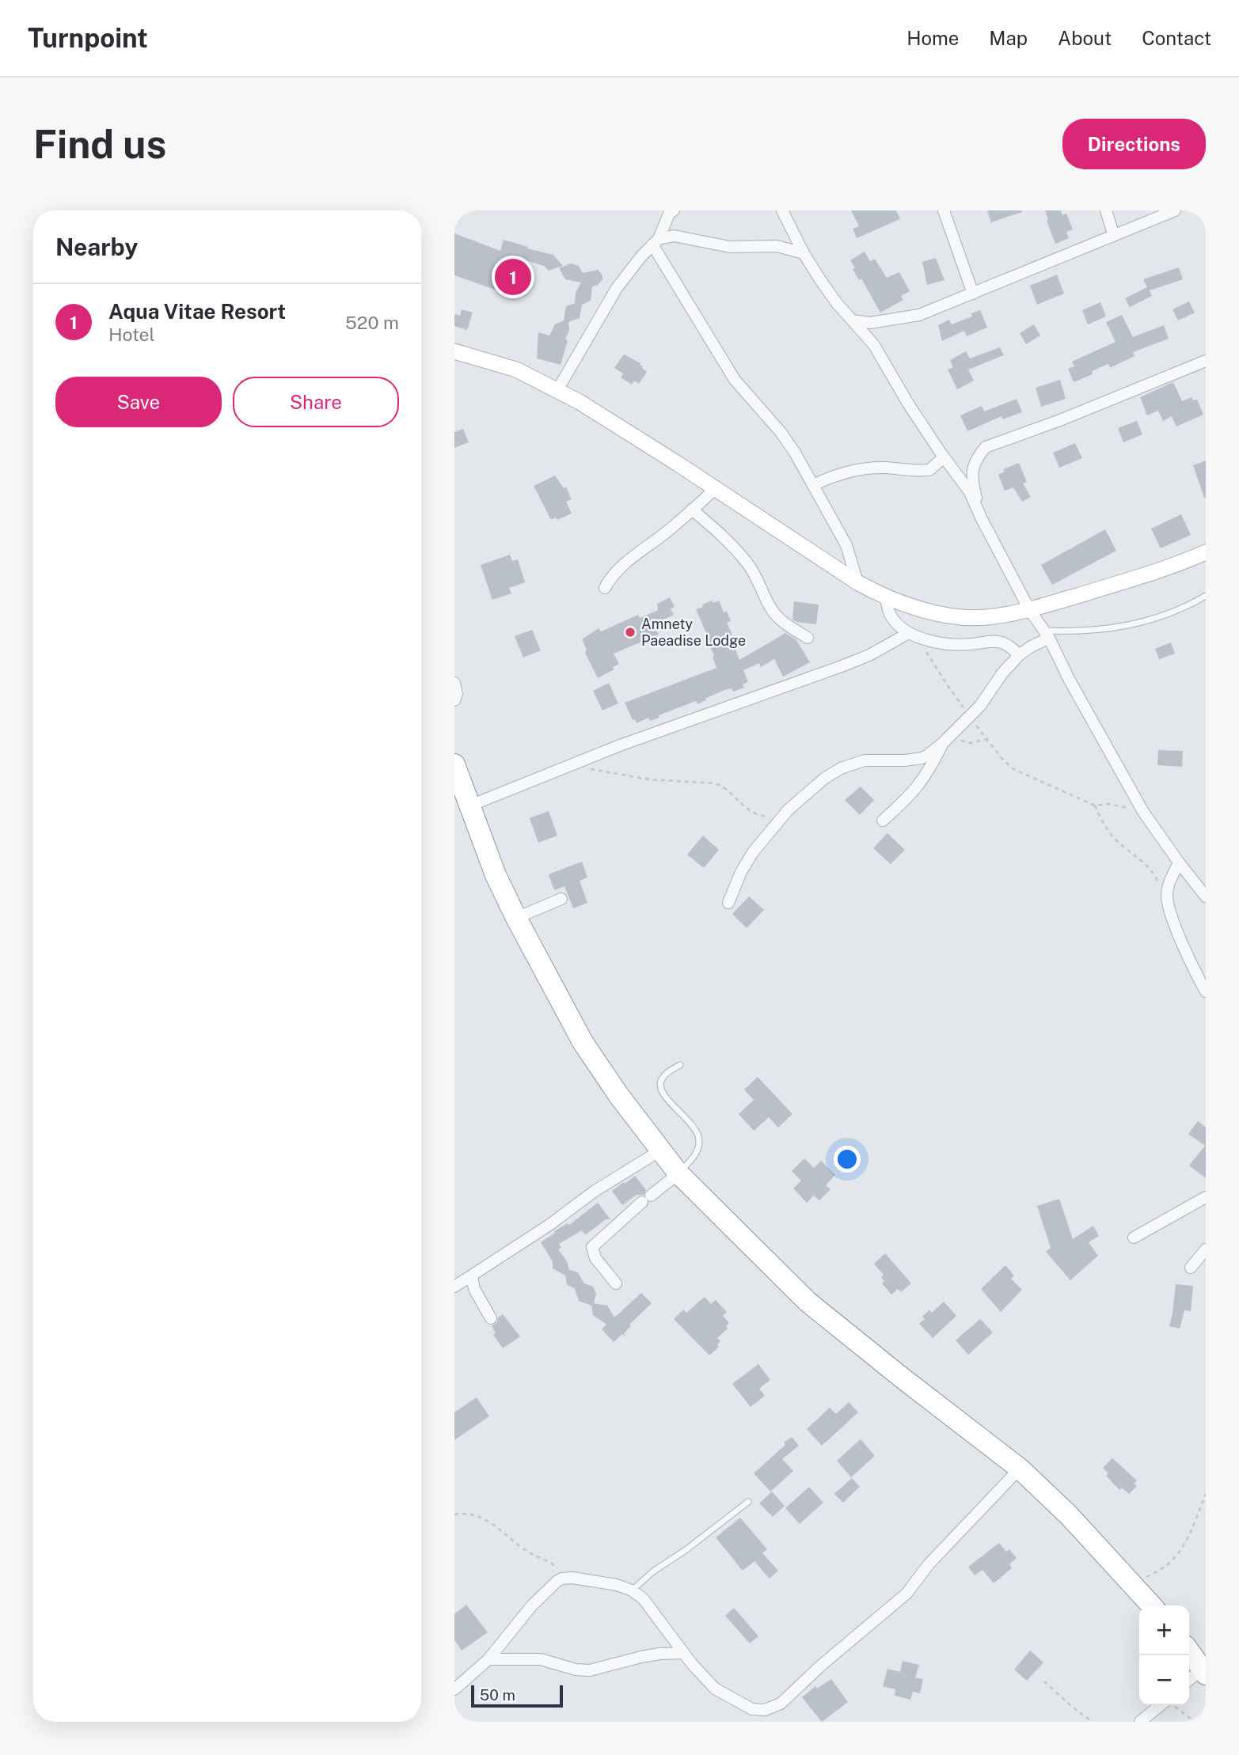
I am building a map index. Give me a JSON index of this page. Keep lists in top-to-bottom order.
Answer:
{
  "places": ["Amnety Paeadise Lodge"],
  "scale_bar": "50 m",
  "page": {
    "header": "Turnpoint",
    "nav": [
      "Home",
      "Map",
      "About",
      "Contact"
    ],
    "buttons": [
      "Directions",
      ["Save", "Share"]
    ],
    "title": "Find us",
    "heading": "Nearby",
    "pins": "1",
    "list": [
      {
        "mark": "1",
        "name": "Aqua Vitae Resort",
        "note": "Hotel",
        "value": "520 m"
      }
    ],
    "map_buttons": ["+", "−"],
    "scale": "50 m"
  }
}
